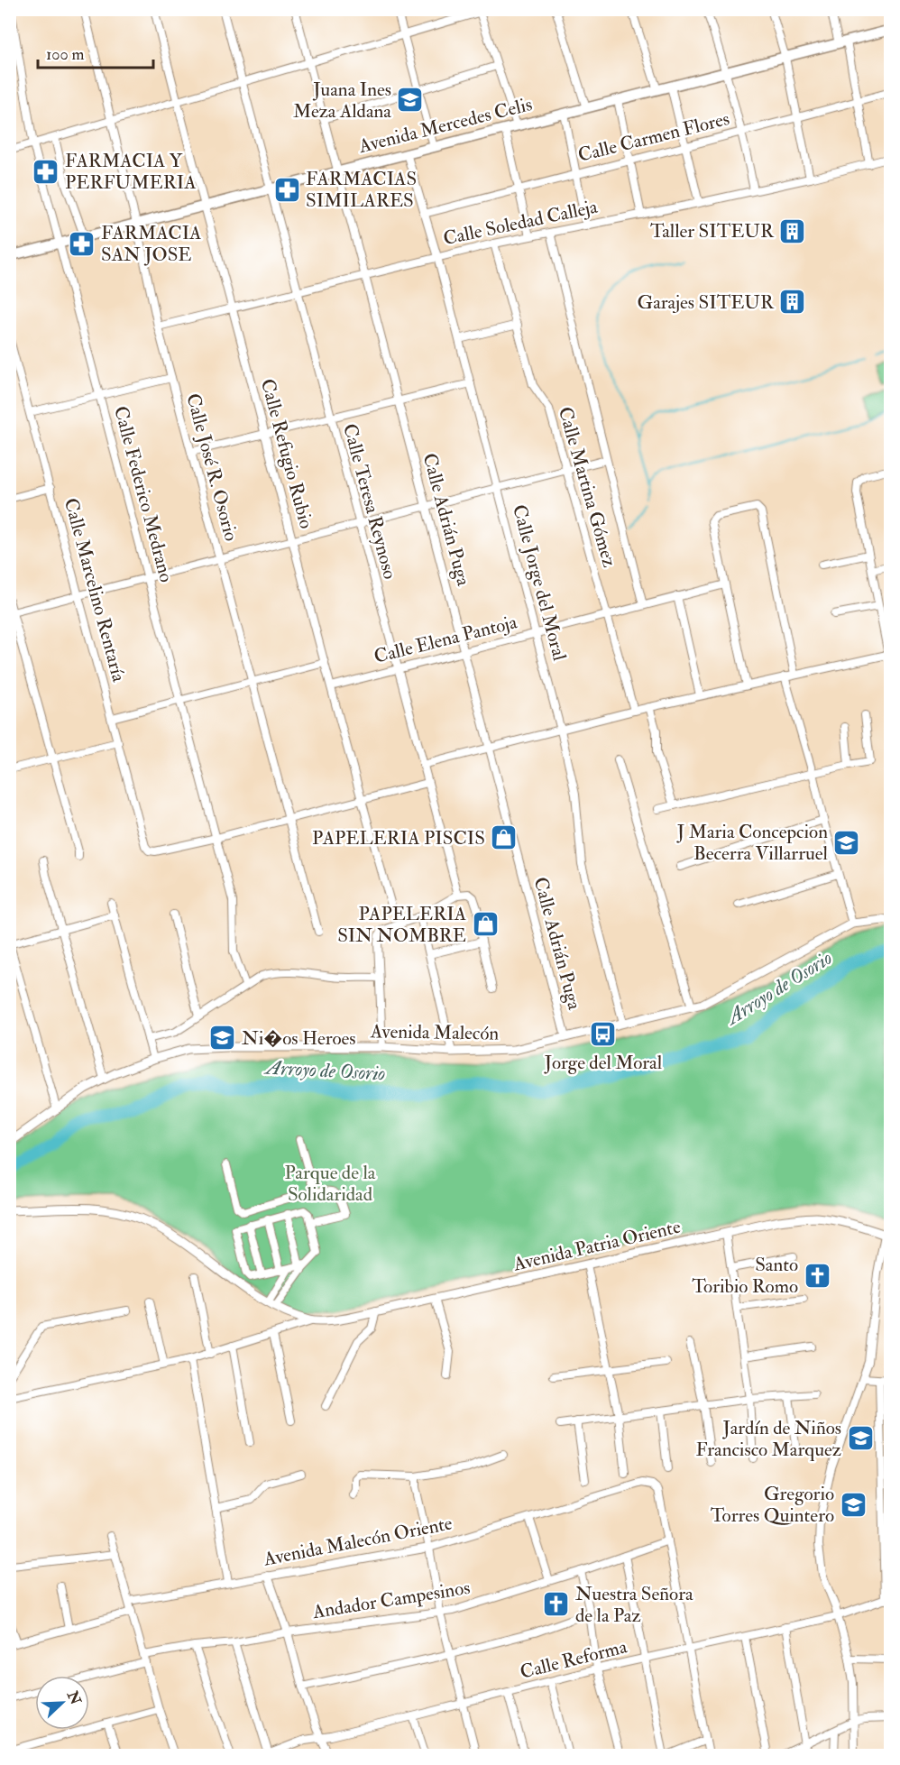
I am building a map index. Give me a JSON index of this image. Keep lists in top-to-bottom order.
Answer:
{
  "streets": {
    "main road": ["Avenida Mercedes Celis"],
    "street": [
      "Calle Carmen Flores",
      "Calle Soledad Calleja",
      "Calle Refugio Rubio",
      "Calle José R. Osorio",
      "Calle Martina Gómez",
      "Calle Federico Medrano",
      "Calle Teresa Reynoso",
      "Calle Adrián Puga",
      "Calle Jorge del Moral",
      "Calle Marcelino Rentaría",
      "Calle Elena Pantoja",
      "Avenida Malecón",
      "Avenida Patria Oriente",
      "Avenida Malecón Oriente",
      "Andador Campesinos",
      "Calle Reforma"
    ]
  },
  "crossings": [
    ["Avenida Mercedes Celis", "Calle Refugio Rubio"],
    ["Avenida Mercedes Celis", "Calle José R. Osorio"],
    ["Avenida Mercedes Celis", "Calle Federico Medrano"],
    ["Avenida Mercedes Celis", "Calle Teresa Reynoso"],
    ["Avenida Mercedes Celis", "Calle Adrián Puga"],
    ["Avenida Mercedes Celis", "Calle Jorge del Moral"],
    ["Calle Carmen Flores", "Calle Jorge del Moral"],
    ["Calle Soledad Calleja", "Calle Refugio Rubio"],
    ["Calle Soledad Calleja", "Calle José R. Osorio"],
    ["Calle Soledad Calleja", "Calle Martina Gómez"],
    ["Calle Soledad Calleja", "Calle Teresa Reynoso"],
    ["Calle Soledad Calleja", "Calle Adrián Puga"],
    ["Calle Soledad Calleja", "Calle Jorge del Moral"],
    ["Calle Refugio Rubio", "Calle Elena Pantoja"],
    ["Calle Martina Gómez", "Calle Elena Pantoja"],
    ["Calle Federico Medrano", "Calle Marcelino Rentaría"],
    ["Calle Teresa Reynoso", "Calle Elena Pantoja"],
    ["Calle Adrián Puga", "Calle Elena Pantoja"],
    ["Calle Adrián Puga", "Avenida Malecón"],
    ["Calle Jorge del Moral", "Calle Elena Pantoja"],
    ["Calle Jorge del Moral", "Avenida Malecón"],
    ["Avenida Malecón Oriente", "Andador Campesinos"]
  ],
  "water": ["Arroyo de Osorio"],
  "parks": ["Parque de la Solidaridad"],
  "places": {
    "school or university": [
      "Juana Ines Meza Aldana",
      "J Maria Concepcion Becerra Villarruel",
      "Ni�os Heroes",
      "Jardín de Niños Francisco Marquez",
      "Gregorio Torres Quintero"
    ],
    "pharmacy": ["FARMACIA Y PERFUMERIA", "FARMACIAS SIMILARES", "FARMACIA SAN JOSE"],
    "building": ["Taller SITEUR", "Garajes SITEUR"],
    "shop": ["PAPELERIA PISCIS", "PAPELERIA SIN NOMBRE"],
    "bus stop": ["Jorge del Moral"],
    "church": ["Santo Toribio Romo", "Nuestra Señora de la Paz"]
  },
  "scale_bar": "100 m",
  "north": "top right"
}
